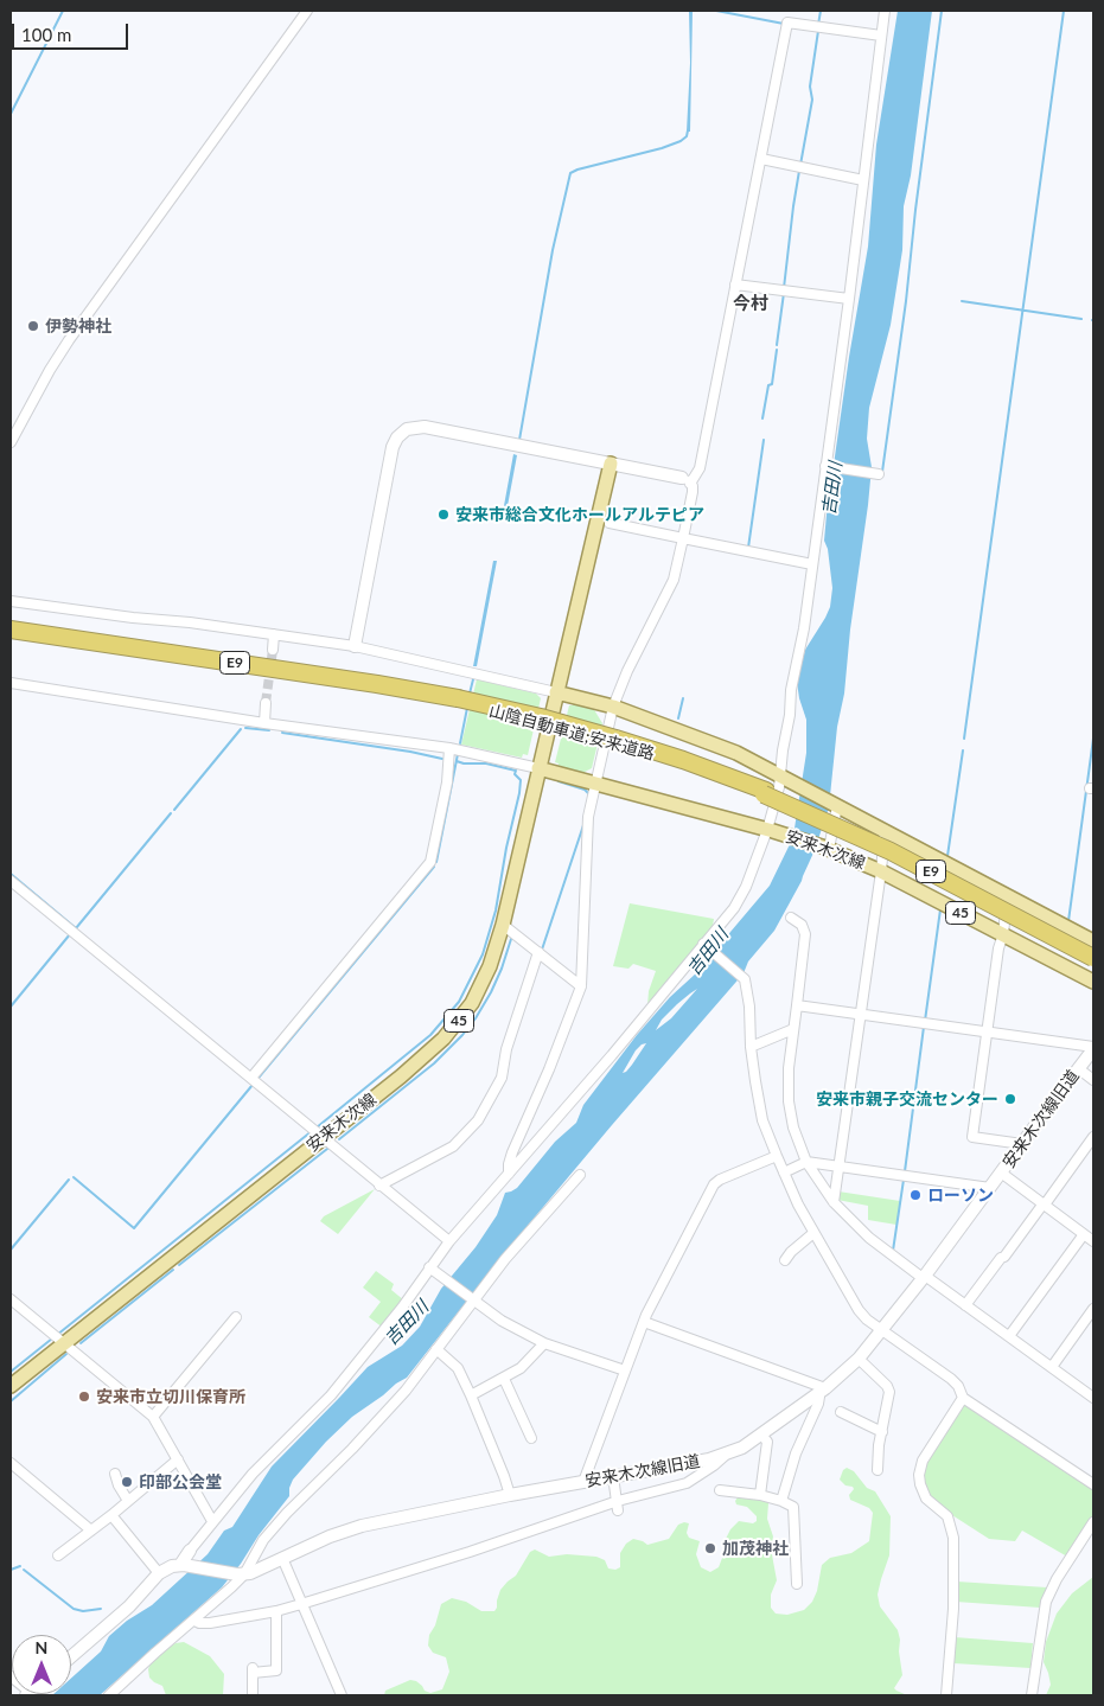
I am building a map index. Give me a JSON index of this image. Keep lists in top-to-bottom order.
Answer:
{
  "streets": {
    "highway": ["E9", "山陰自動車道;安来道路"],
    "main road": ["安来木次線", "45"],
    "street": ["安来木次線旧道"]
  },
  "crossings": [
    ["安来木次線", "45"]
  ],
  "districts": ["今村"],
  "water": ["吉田川"],
  "places": [
    "伊勢神社",
    "安来市総合文化ホールアルテピア",
    "安来市親子交流センター",
    "ローソン",
    "安来市立切川保育所",
    "印部公会堂",
    "加茂神社"
  ],
  "scale_bar": "100 m",
  "north": "top"
}
